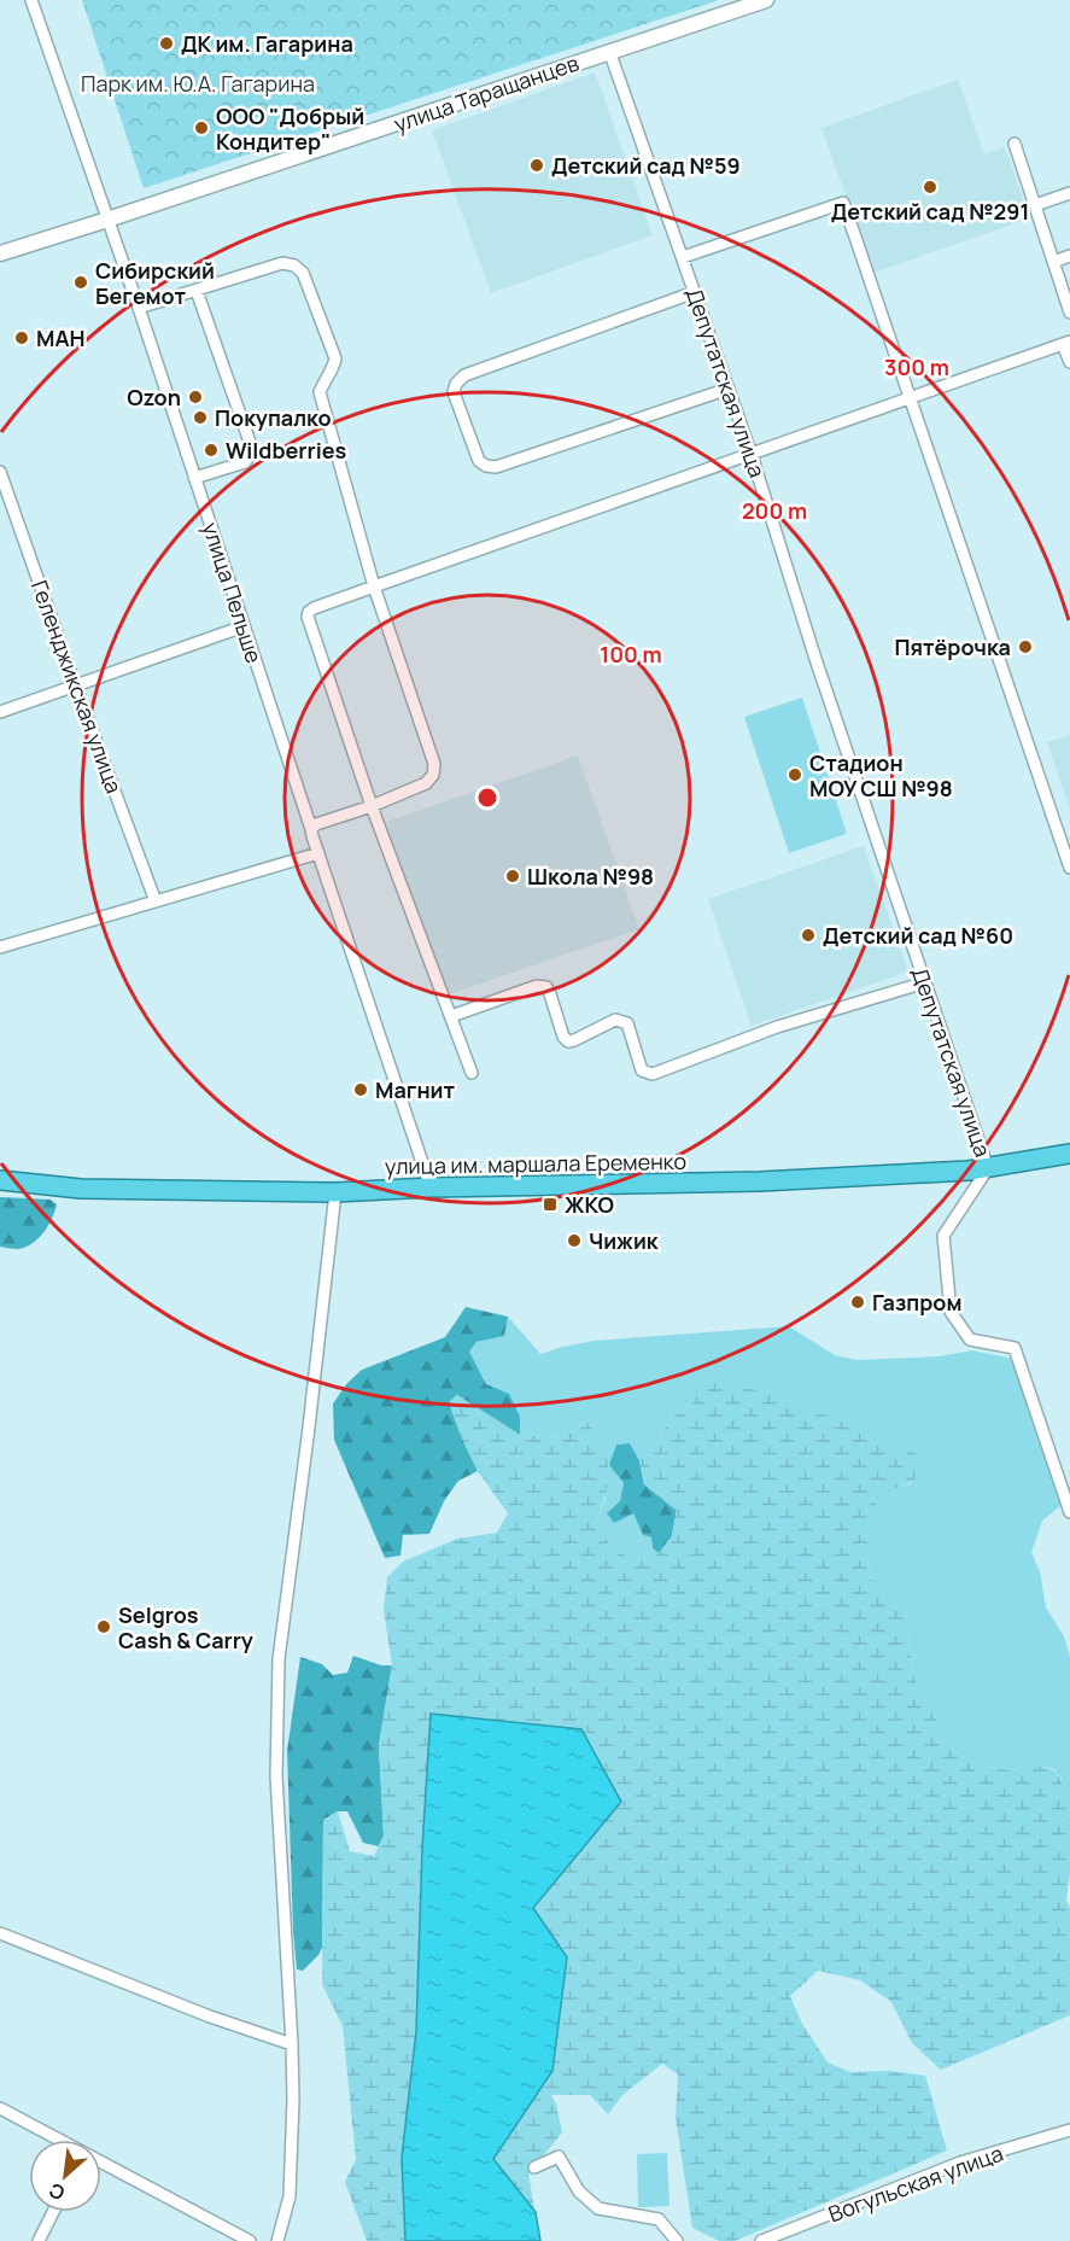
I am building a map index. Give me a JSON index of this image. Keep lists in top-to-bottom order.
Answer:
{
  "streets": {
    "highway": ["улица им. маршала Еременко"],
    "street": [
      "улица Таращанцев",
      "Депутатская улица",
      "улица Пельше",
      "Геленджикская улица",
      "Вогульская улица"
    ]
  },
  "crossings": [
    ["улица Таращанцев", "Депутатская улица"],
    ["улица Таращанцев", "улица Пельше"],
    ["Депутатская улица", "улица им. маршала Еременко"],
    ["улица Пельше", "улица им. маршала Еременко"]
  ],
  "parks": ["Парк им. Ю.А. Гагарина"],
  "places": {
    "other": [
      "ДК им. Гагарина",
      "ООО \"Добрый Кондитер\"",
      "Детский сад №59",
      "Детский сад №291",
      "Сибирский Бегемот",
      "МАН",
      "Ozon",
      "Покупалко",
      "Wildberries",
      "Пятёрочка",
      "Стадион МОУ СШ №98",
      "Школа №98",
      "Детский сад №60",
      "Магнит",
      "Чижик",
      "Газпром",
      "Selgros Cash & Carry"
    ],
    "transit": ["ЖКО"]
  },
  "north": "bottom left",
  "rings": ["300 m", "200 m", "100 m"]
}
